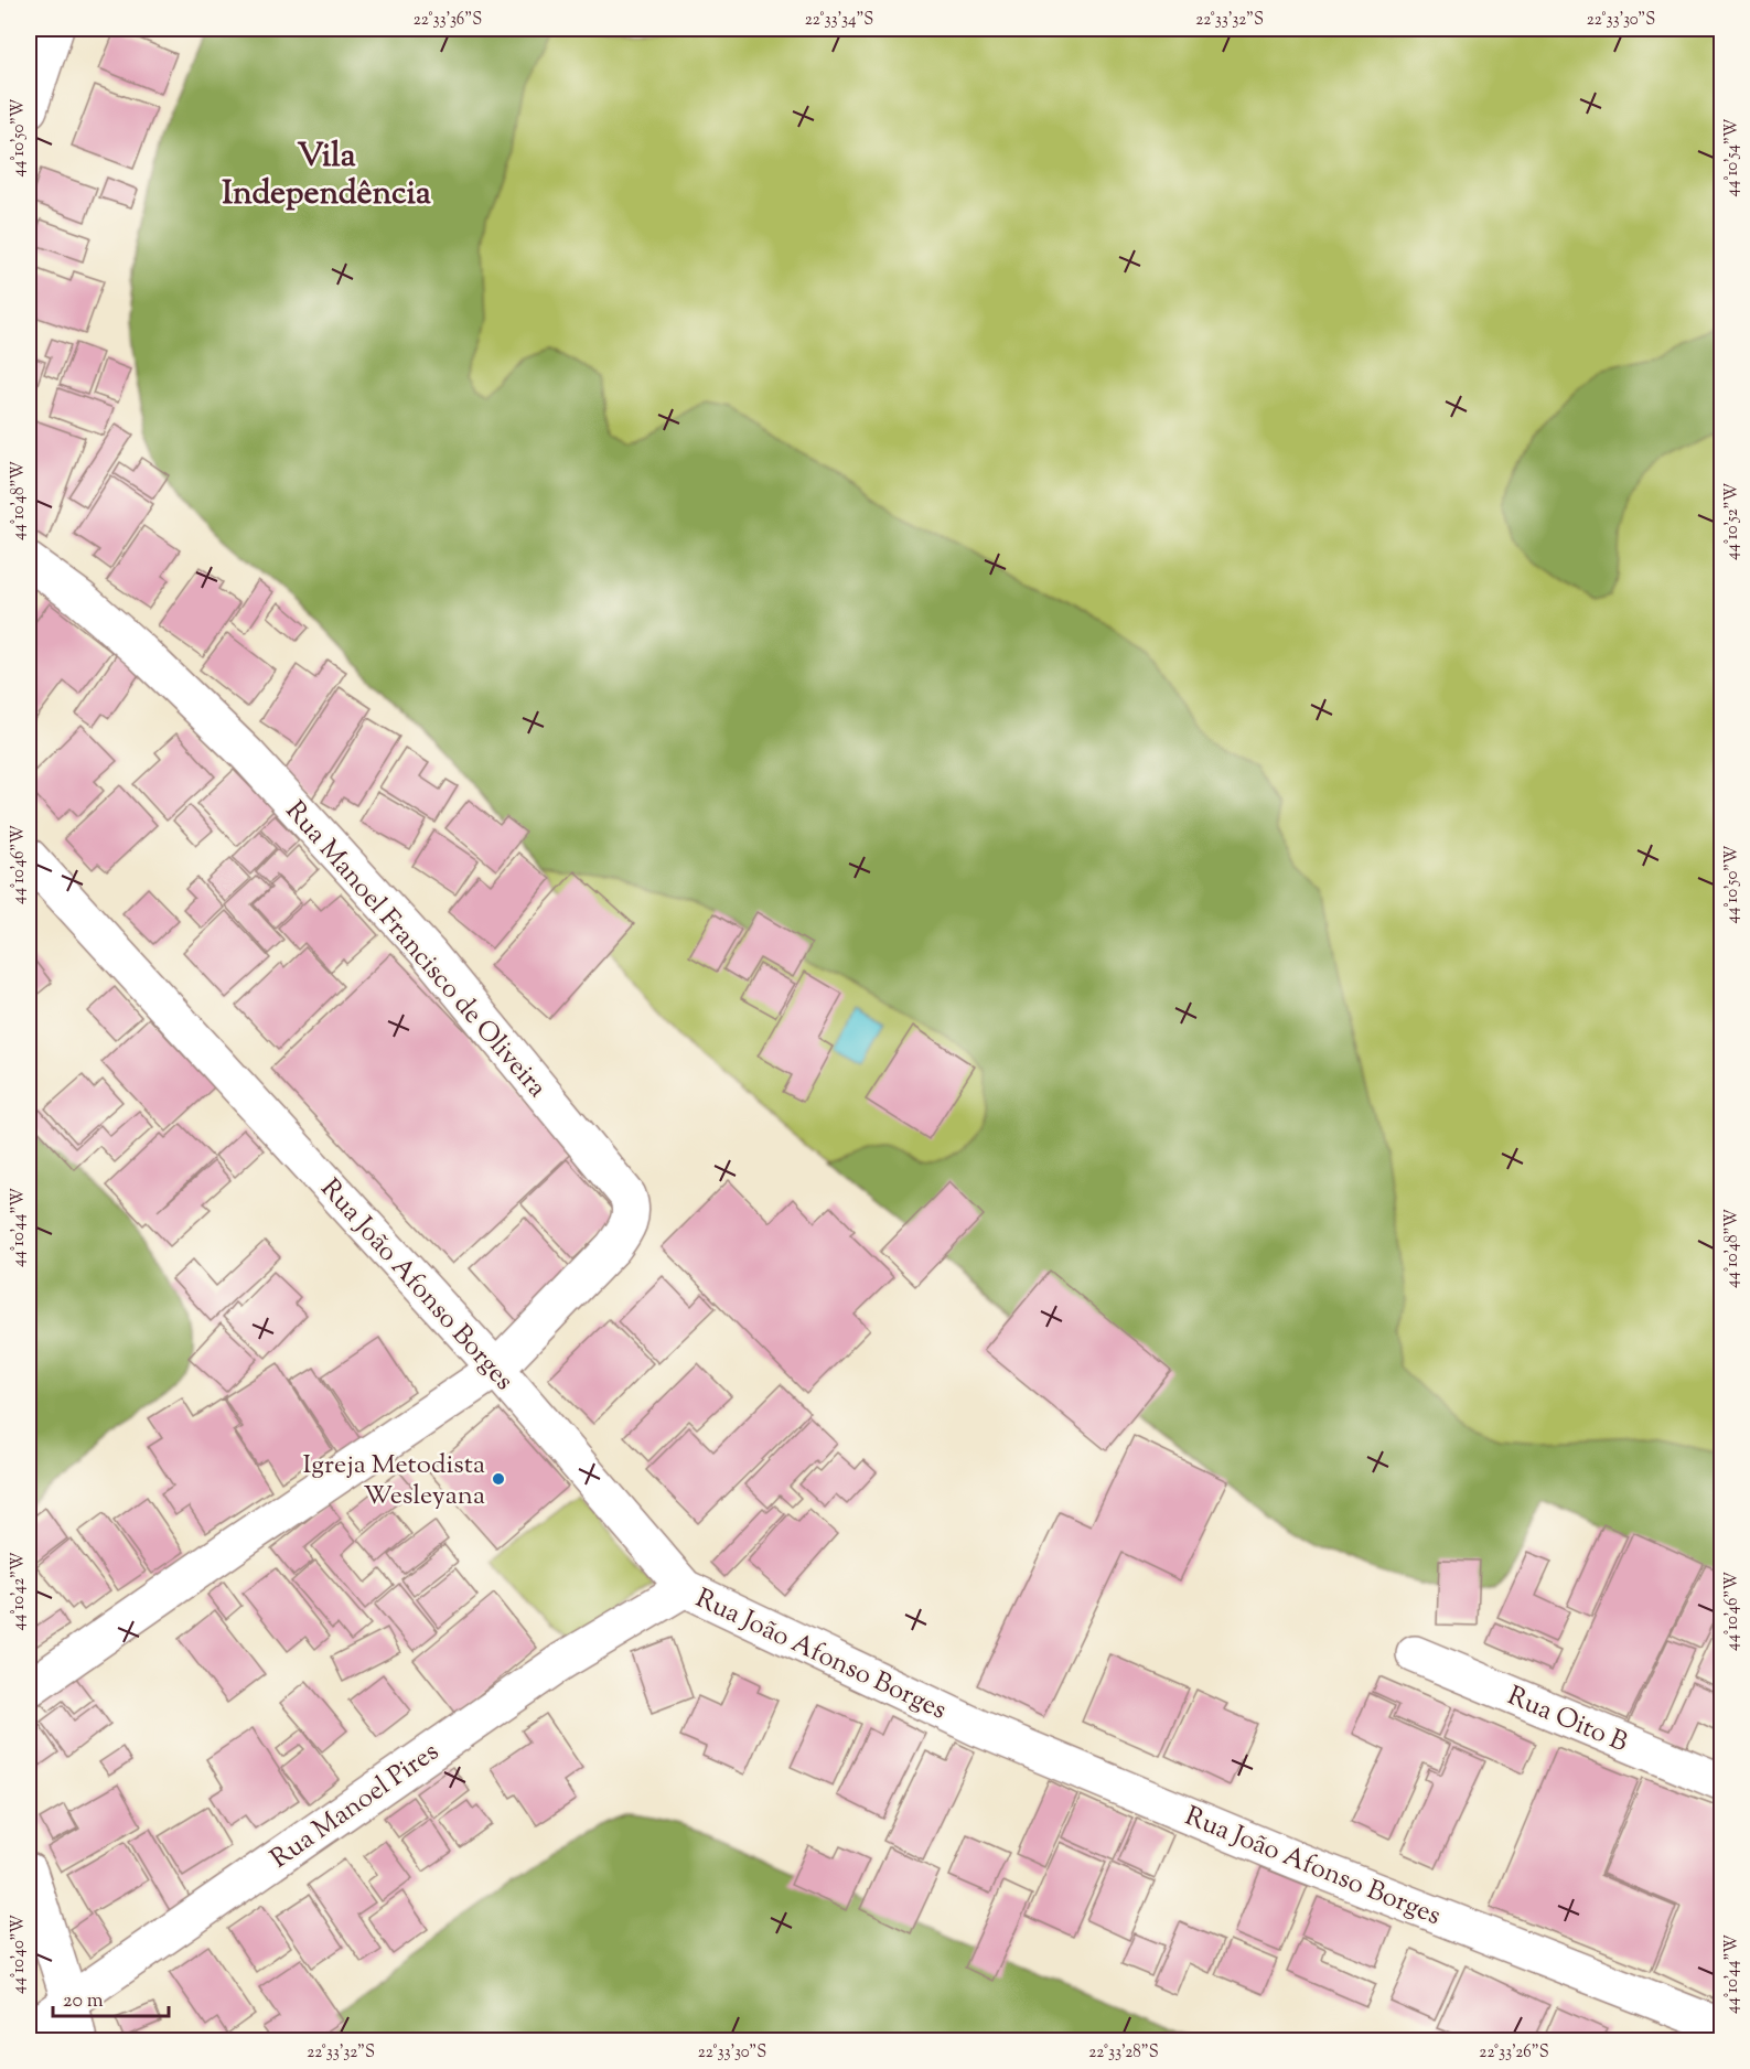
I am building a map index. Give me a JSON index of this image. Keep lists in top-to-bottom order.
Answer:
{
  "streets": {
    "street": [
      "Rua Manoel Francisco de Oliveira",
      "Rua João Afonso Borges",
      "Rua Oito B",
      "Rua Manoel Pires"
    ]
  },
  "crossings": [
    ["Rua Manoel Francisco de Oliveira", "Rua João Afonso Borges"],
    ["Rua João Afonso Borges", "Rua Manoel Pires"]
  ],
  "districts": ["Vila Independência"],
  "places": ["Igreja Metodista Wesleyana"],
  "scale_bar": "20 m",
  "coordinates": [
    "22°33'36\"S",
    "22°33'34\"S",
    "22°33'32\"S",
    "22°33'30\"S",
    "44°10'50\"W",
    "44°10'54\"W",
    "44°10'48\"W",
    "44°10'52\"W",
    "44°10'46\"W",
    "44°10'44\"W",
    "44°10'42\"W",
    "44°10'40\"W",
    "22°33'28\"S",
    "22°33'26\"S"
  ]
}
